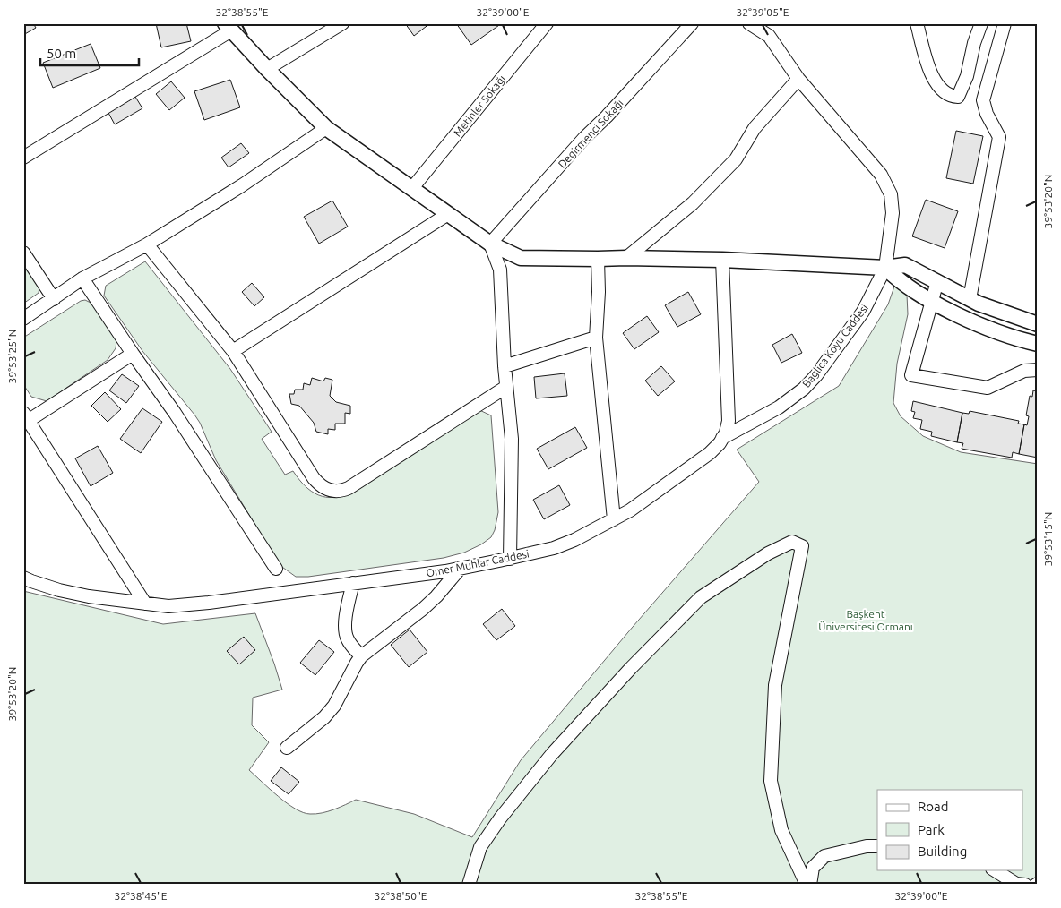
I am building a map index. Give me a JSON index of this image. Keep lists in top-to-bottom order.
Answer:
{
  "streets": {
    "street": [
      "Metinler Sokağı",
      "Degirmenci Sokağı",
      "Baglica Koyu Caddesi",
      "Omer Muhlar Caddesi"
    ]
  },
  "crossings": [
    ["Baglica Koyu Caddesi", "Omer Muhlar Caddesi"]
  ],
  "parks": ["Başkent Üniversitesi Ormanı"],
  "legend": ["Road", "Park", "Building"],
  "scale_bar": "50 m",
  "coordinates": [
    "32°38'55\"E",
    "32°39'00\"E",
    "32°39'05\"E",
    "39°53'20\"N",
    "39°53'25\"N",
    "39°53'15\"N",
    "32°38'45\"E",
    "32°38'50\"E"
  ]
}
